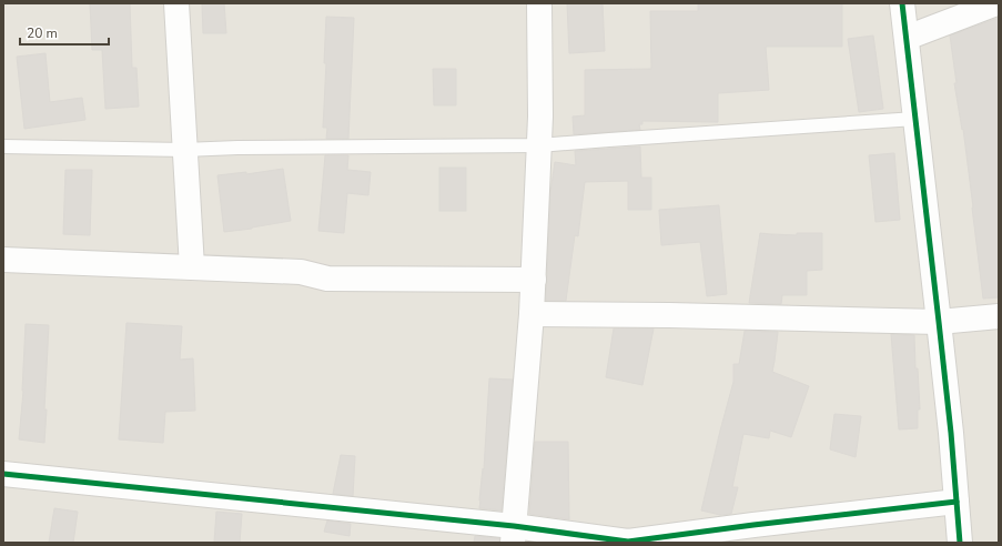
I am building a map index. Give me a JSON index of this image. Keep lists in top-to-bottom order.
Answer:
{
  "scale_bar": "20 m"
}
